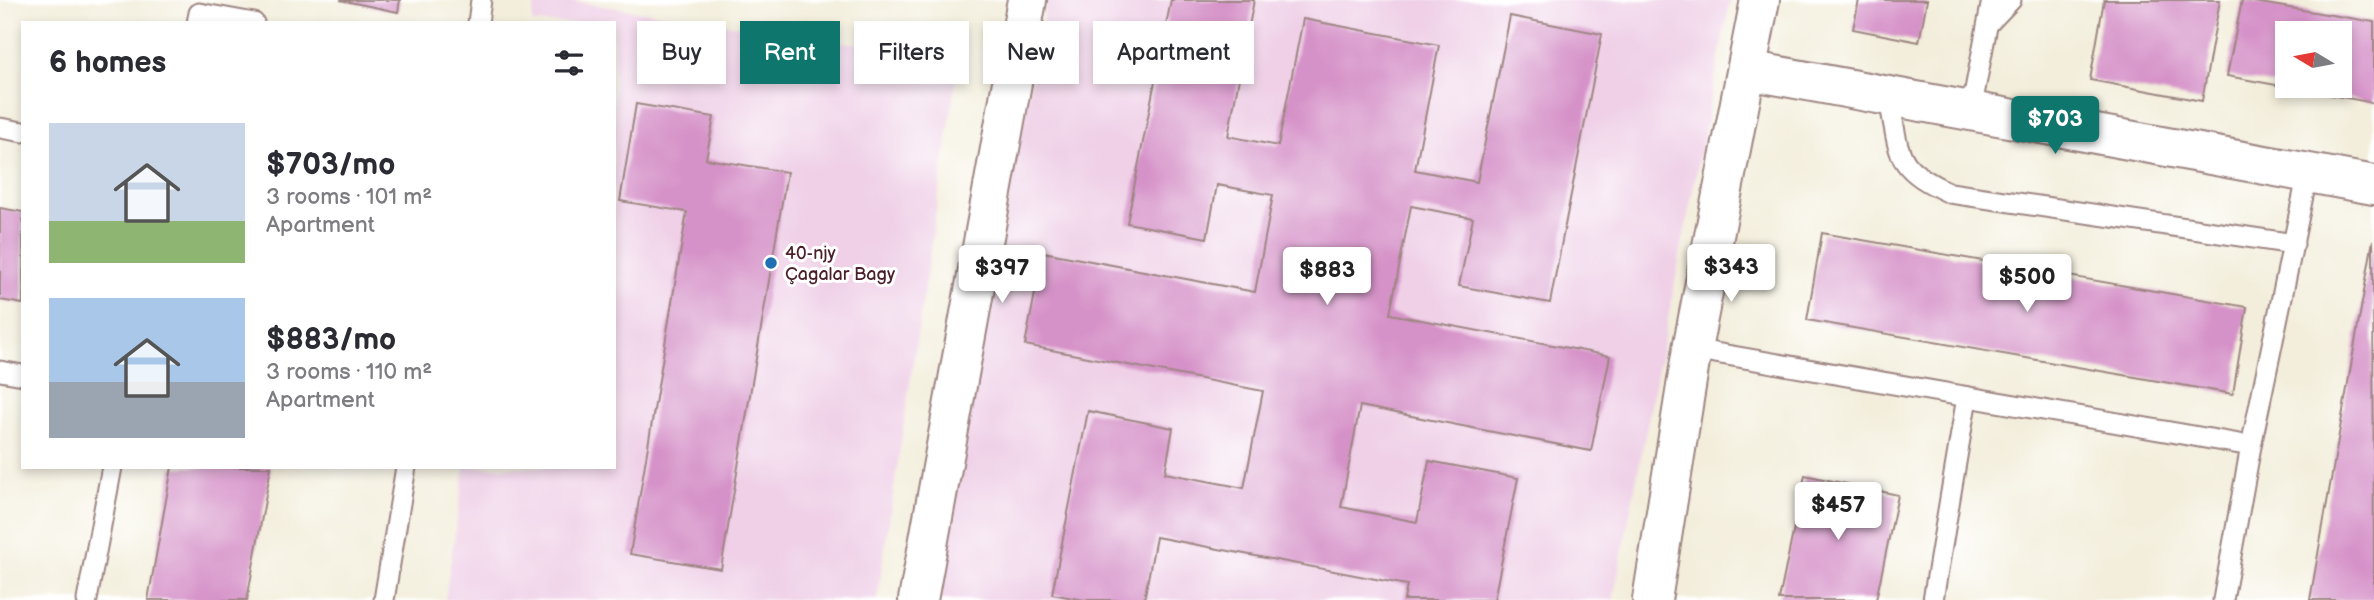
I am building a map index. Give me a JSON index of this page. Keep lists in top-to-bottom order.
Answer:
{
  "places": ["40-njy Çagalar Bagy"],
  "north": "left",
  "page": {
    "chip": [
      "Buy",
      "Rent",
      "Filters",
      "New",
      "Apartment"
    ],
    "heading": "6 homes",
    "price": [
      "$703",
      "$343",
      "$397",
      "$883",
      "$500",
      "$457"
    ],
    "list": [
      {
        "name": "$703/mo",
        "note": "3 rooms · 101 m² · Apartment"
      },
      {
        "name": "$883/mo",
        "note": "3 rooms · 110 m² · Apartment"
      }
    ]
  }
}
